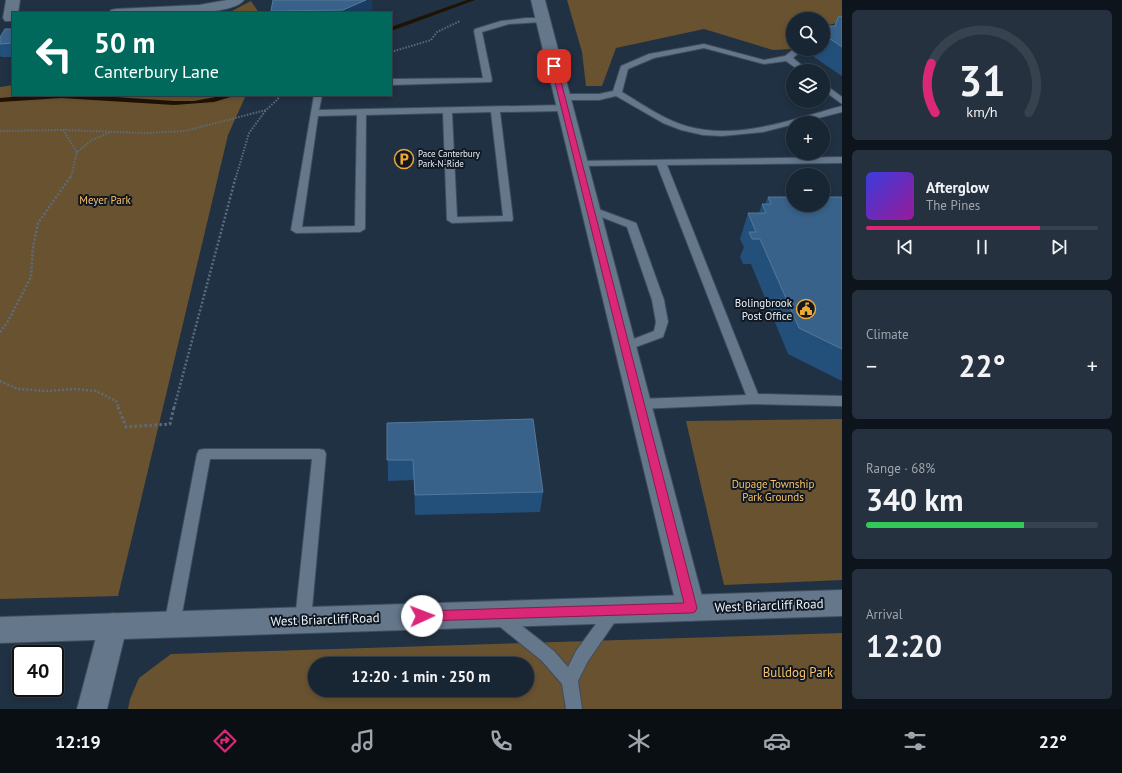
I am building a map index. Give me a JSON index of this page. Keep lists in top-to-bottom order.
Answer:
{
  "streets": {
    "street": ["West Briarcliff Road"]
  },
  "parks": ["Meyer Park", "Dupage Township Park Grounds", "Bulldog Park"],
  "places": {
    "parking": ["Pace Canterbury Park-N-Ride"],
    "public building": ["Bolingbrook Post Office"]
  },
  "page": {
    "map_buttons": ["+", "−"],
    "turn": ["50 m", "Canterbury Lane"],
    "song": ["Afterglow", "The Pines"],
    "tile": [
      "Climate",
      ["Range · 68%", "340 km"],
      ["Arrival", "12:20"]
    ],
    "heat": ["−", "22°", "+"],
    "limit": "40",
    "trip": "12:20 · 1 min · 250 m",
    "tabs": ["12:19", "22°"],
    "gauge": ["31", "km/h"]
  }
}
